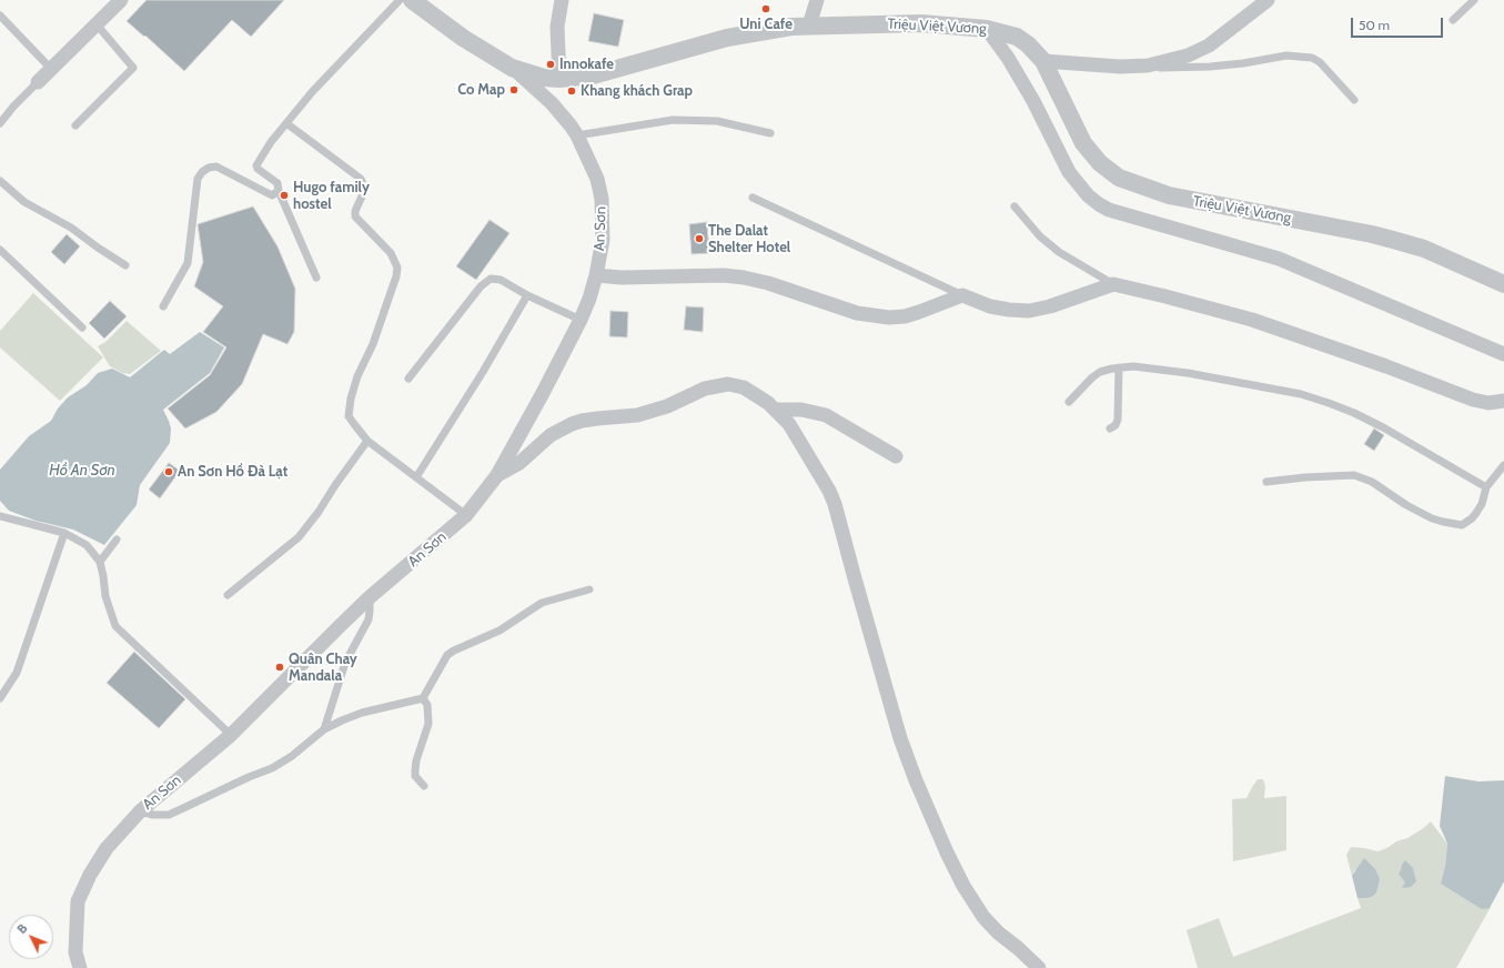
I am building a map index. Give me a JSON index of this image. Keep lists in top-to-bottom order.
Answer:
{
  "streets": {
    "street": ["Triệu Việt Vương", "An Sơn"]
  },
  "crossings": [
    ["Triệu Việt Vương", "An Sơn"]
  ],
  "water": ["Hồ An Sơn"],
  "places": [
    "Uni Cafe",
    "Innokafe",
    "Co Map",
    "Khang khách Grap",
    "Hugo family hostel",
    "The Dalat Shelter Hotel",
    "An Sơn Hồ Đà Lạt",
    "Quân Chay Mandala"
  ],
  "scale_bar": "50 m",
  "north": "top left"
}
